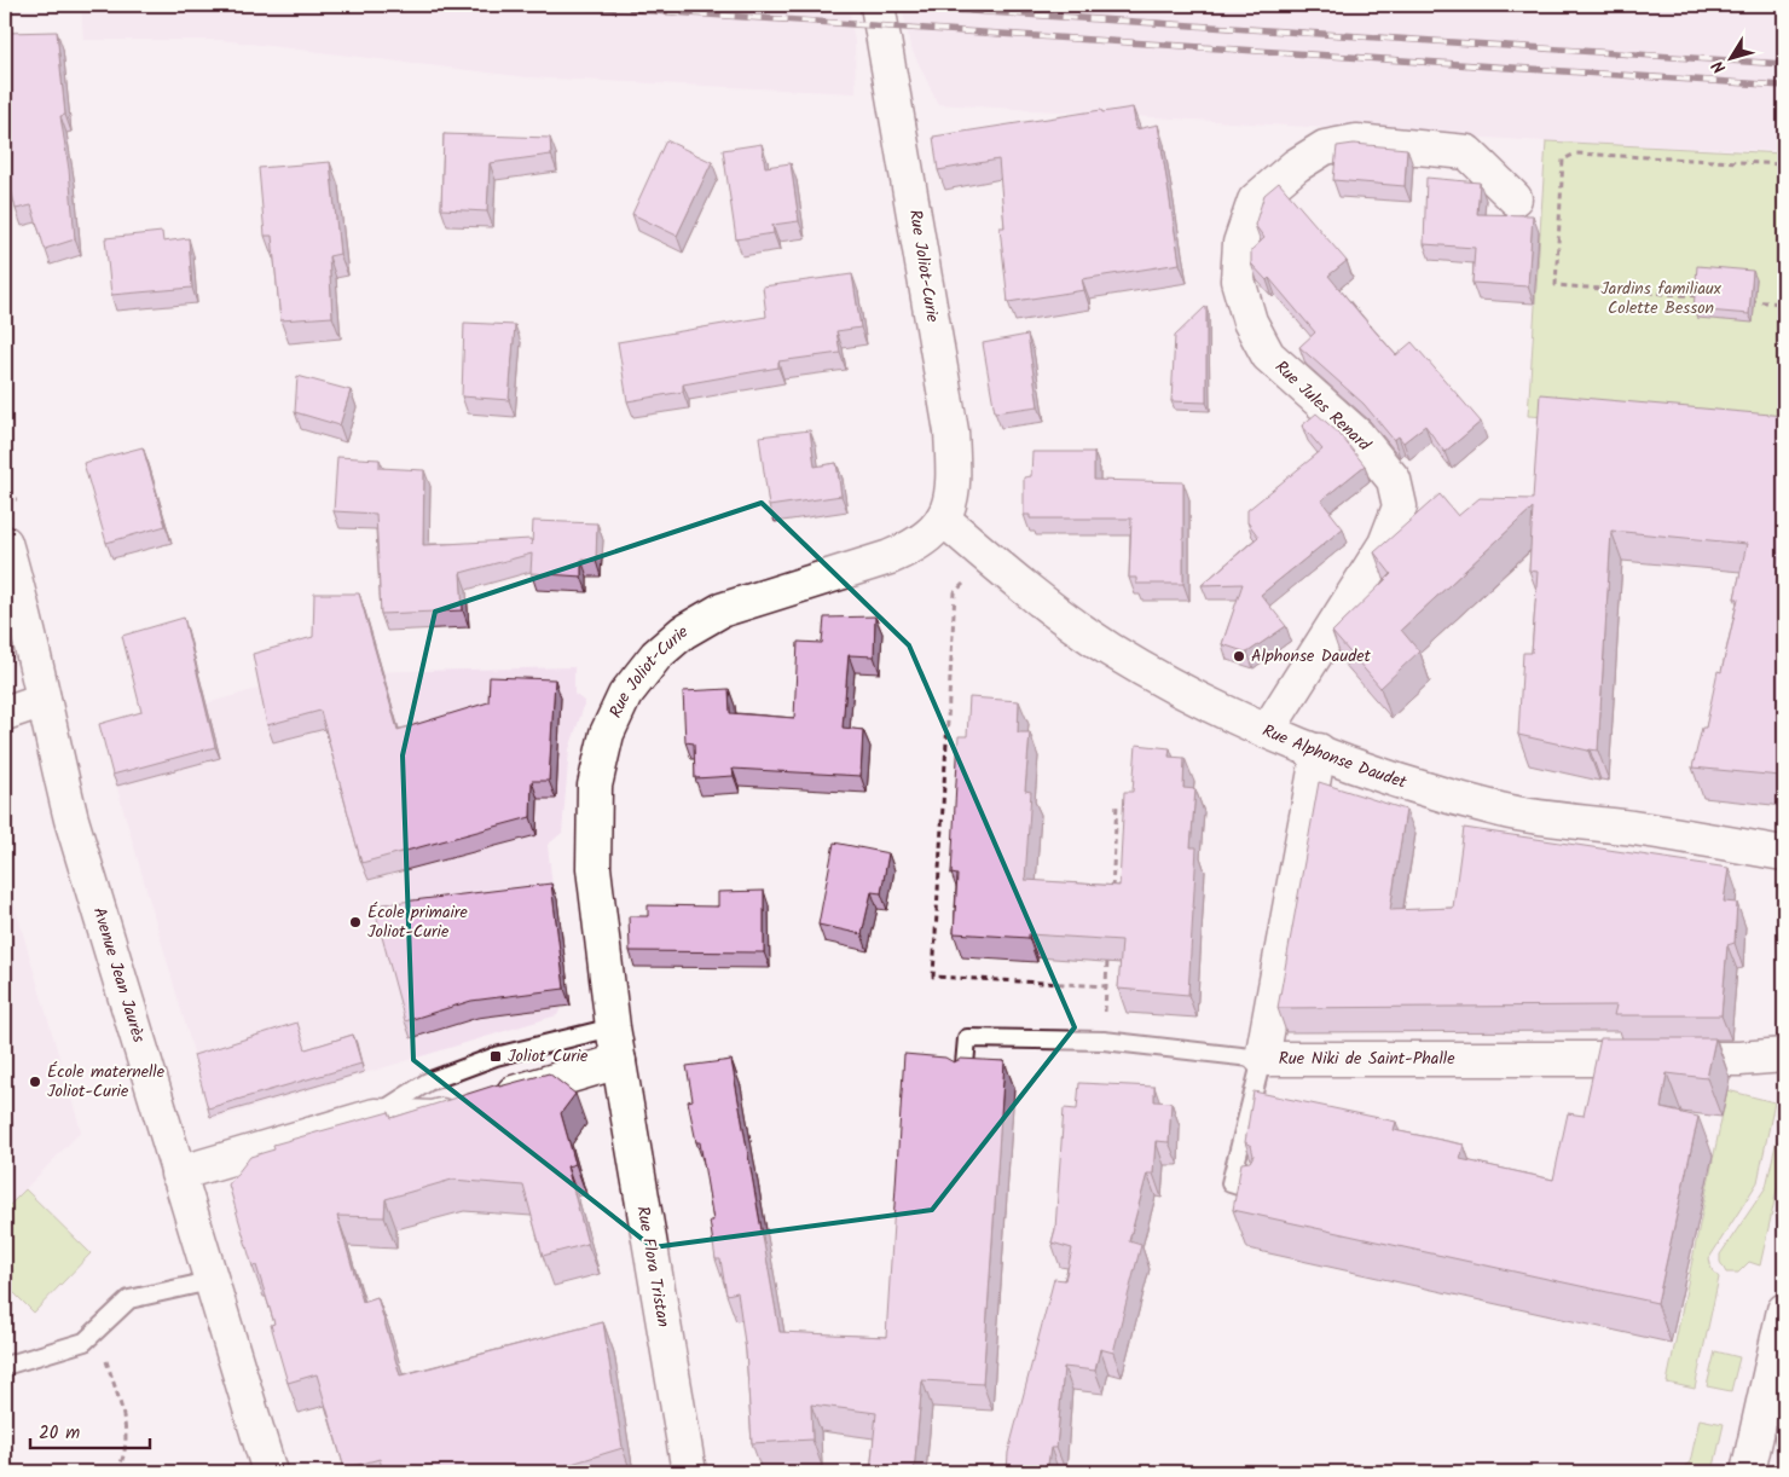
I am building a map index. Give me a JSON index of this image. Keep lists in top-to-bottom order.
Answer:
{
  "streets": {
    "street": [
      "Rue Joliot-Curie",
      "Rue Jules Renard",
      "Rue Alphonse Daudet",
      "Avenue Jean Jaurès",
      "Rue Niki de Saint-Phalle",
      "Rue Flora Tristan"
    ]
  },
  "crossings": [
    ["Rue Joliot-Curie", "Rue Alphonse Daudet"],
    ["Rue Joliot-Curie", "Rue Flora Tristan"],
    ["Rue Jules Renard", "Rue Alphonse Daudet"],
    ["Rue Alphonse Daudet", "Rue Niki de Saint-Phalle"]
  ],
  "parks": ["Jardins familiaux Colette Besson"],
  "places": {
    "other": ["Alphonse Daudet", "École primaire Joliot-Curie", "École maternelle Joliot-Curie"],
    "transit": ["Joliot Curie"]
  },
  "scale_bar": "20 m",
  "north": "bottom left"
}
